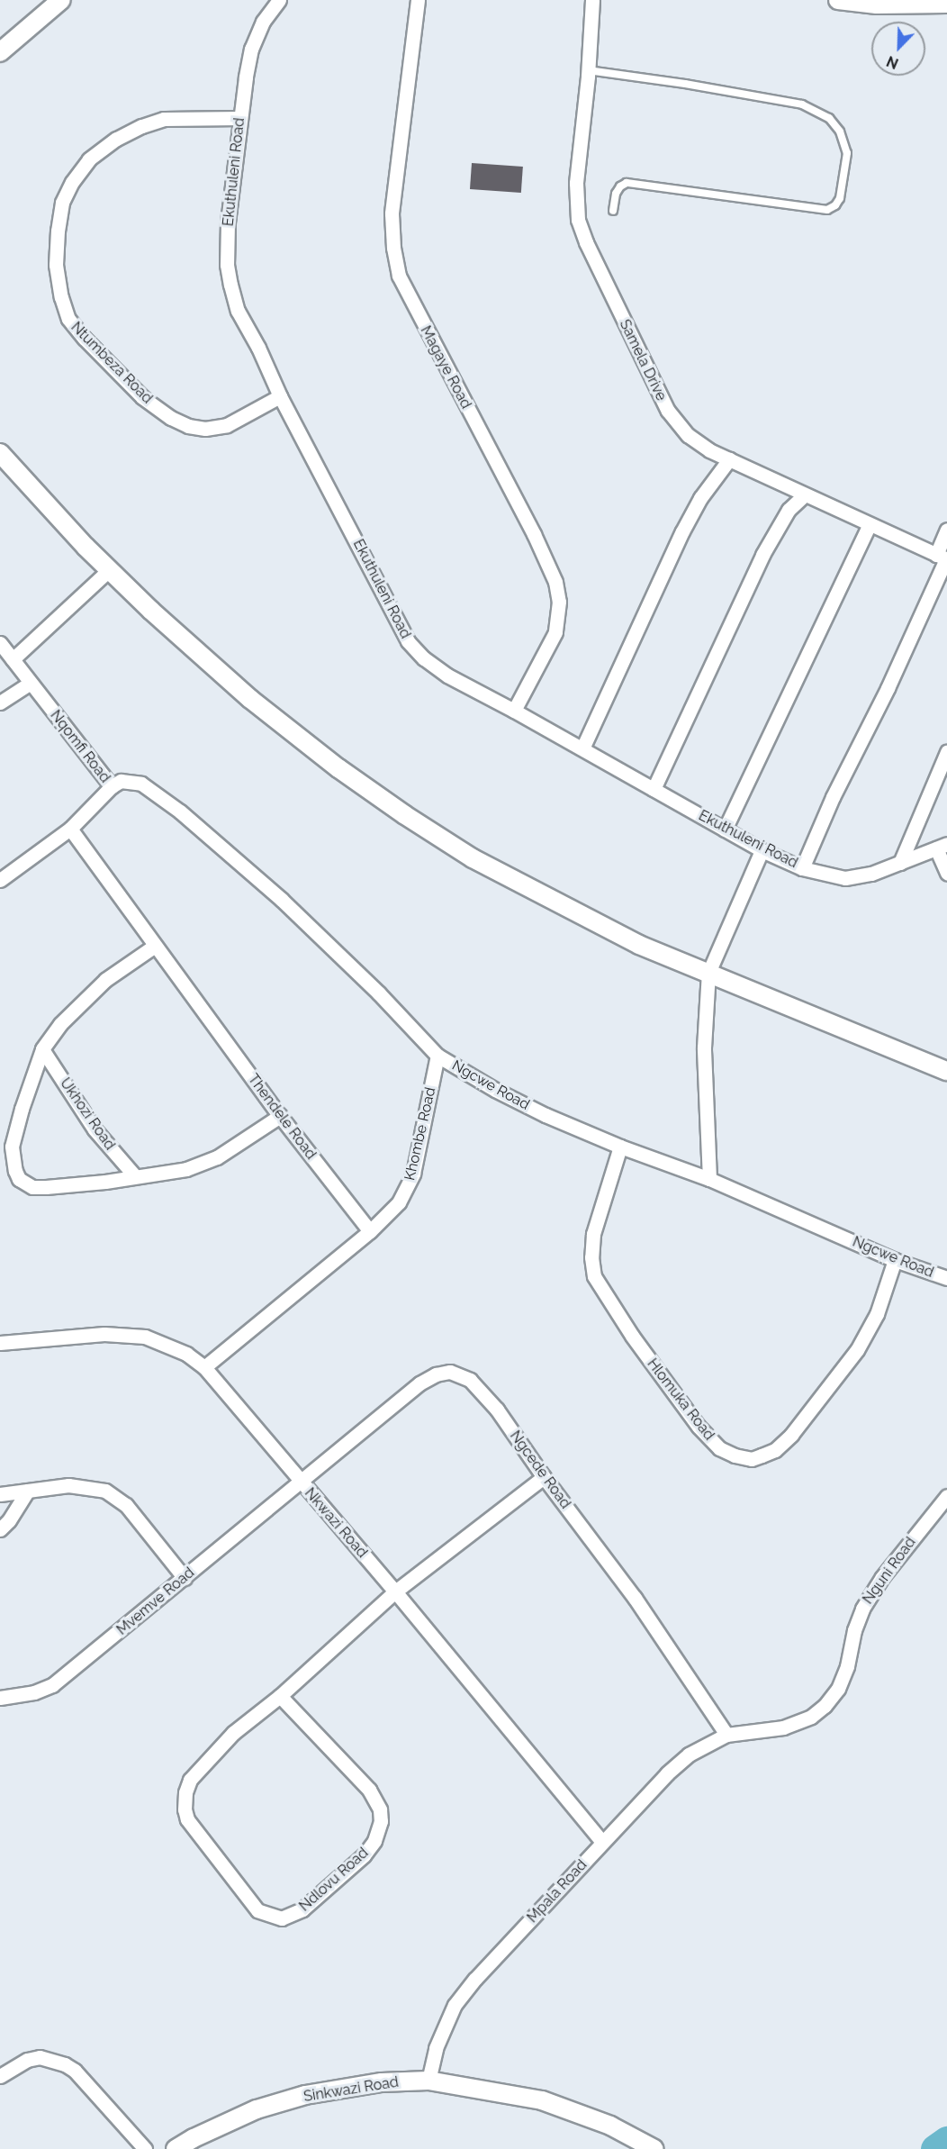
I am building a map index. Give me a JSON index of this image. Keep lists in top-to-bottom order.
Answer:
{
  "streets": {
    "street": [
      "Ekuthuleni Road",
      "Samela Drive",
      "Ntumbeza Road",
      "Magaye Road",
      "Nqomfi Road",
      "Ngcwe Road",
      "Ukhozi Road",
      "Thendele Road",
      "Khombe Road",
      "Hlomuka Road",
      "Ngcede Road",
      "Nkwazi Road",
      "Nguni Road",
      "Mvemve Road",
      "Ndlovu Road",
      "Mpala Road",
      "Sinkwazi Road"
    ]
  },
  "crossings": [
    ["Ekuthuleni Road", "Ntumbeza Road"],
    ["Ekuthuleni Road", "Magaye Road"],
    ["Nqomfi Road", "Ngcwe Road"],
    ["Nqomfi Road", "Thendele Road"],
    ["Ngcwe Road", "Khombe Road"],
    ["Ngcwe Road", "Hlomuka Road"],
    ["Thendele Road", "Khombe Road"],
    ["Ngcede Road", "Nkwazi Road"],
    ["Ngcede Road", "Nguni Road"],
    ["Ngcede Road", "Mvemve Road"],
    ["Ngcede Road", "Ndlovu Road"],
    ["Ngcede Road", "Mpala Road"],
    ["Nkwazi Road", "Mvemve Road"],
    ["Nkwazi Road", "Ndlovu Road"],
    ["Nkwazi Road", "Mpala Road"],
    ["Nguni Road", "Mpala Road"],
    ["Mpala Road", "Sinkwazi Road"]
  ],
  "north": "bottom left"
}
